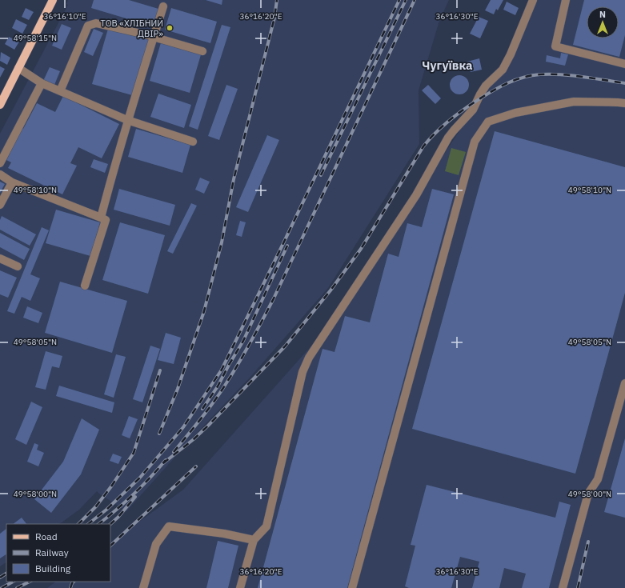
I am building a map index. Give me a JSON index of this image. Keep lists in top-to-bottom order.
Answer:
{
  "districts": ["Чугуївка"],
  "places": ["ТОВ «ХЛІБНИЙ ДВІР»"],
  "legend": ["Road", "Railway", "Building"],
  "north": "top",
  "coordinates": [
    "36°16'10\"E",
    "36°16'20\"E",
    "36°16'30\"E",
    "49°58'15\"N",
    "49°58'10\"N",
    "49°58'05\"N",
    "49°58'00\"N"
  ]
}
